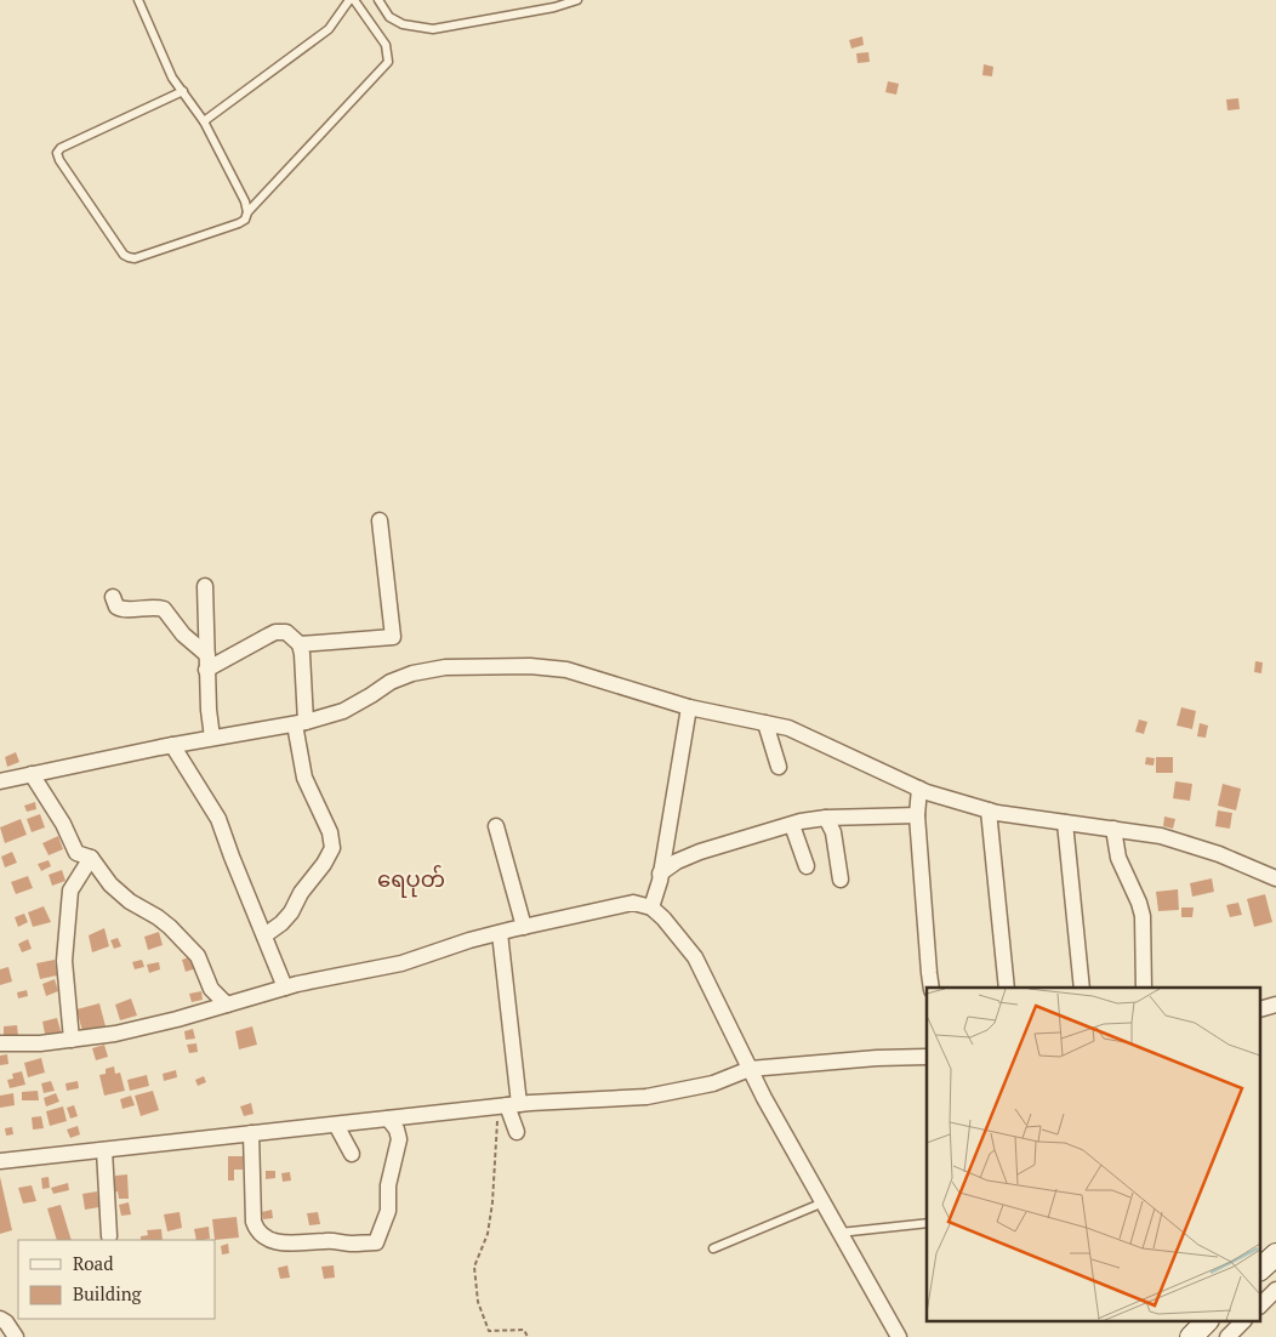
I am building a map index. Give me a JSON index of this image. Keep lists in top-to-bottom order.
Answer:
{
  "districts": ["ရေပုတ်"],
  "legend": ["Road", "Building"]
}
